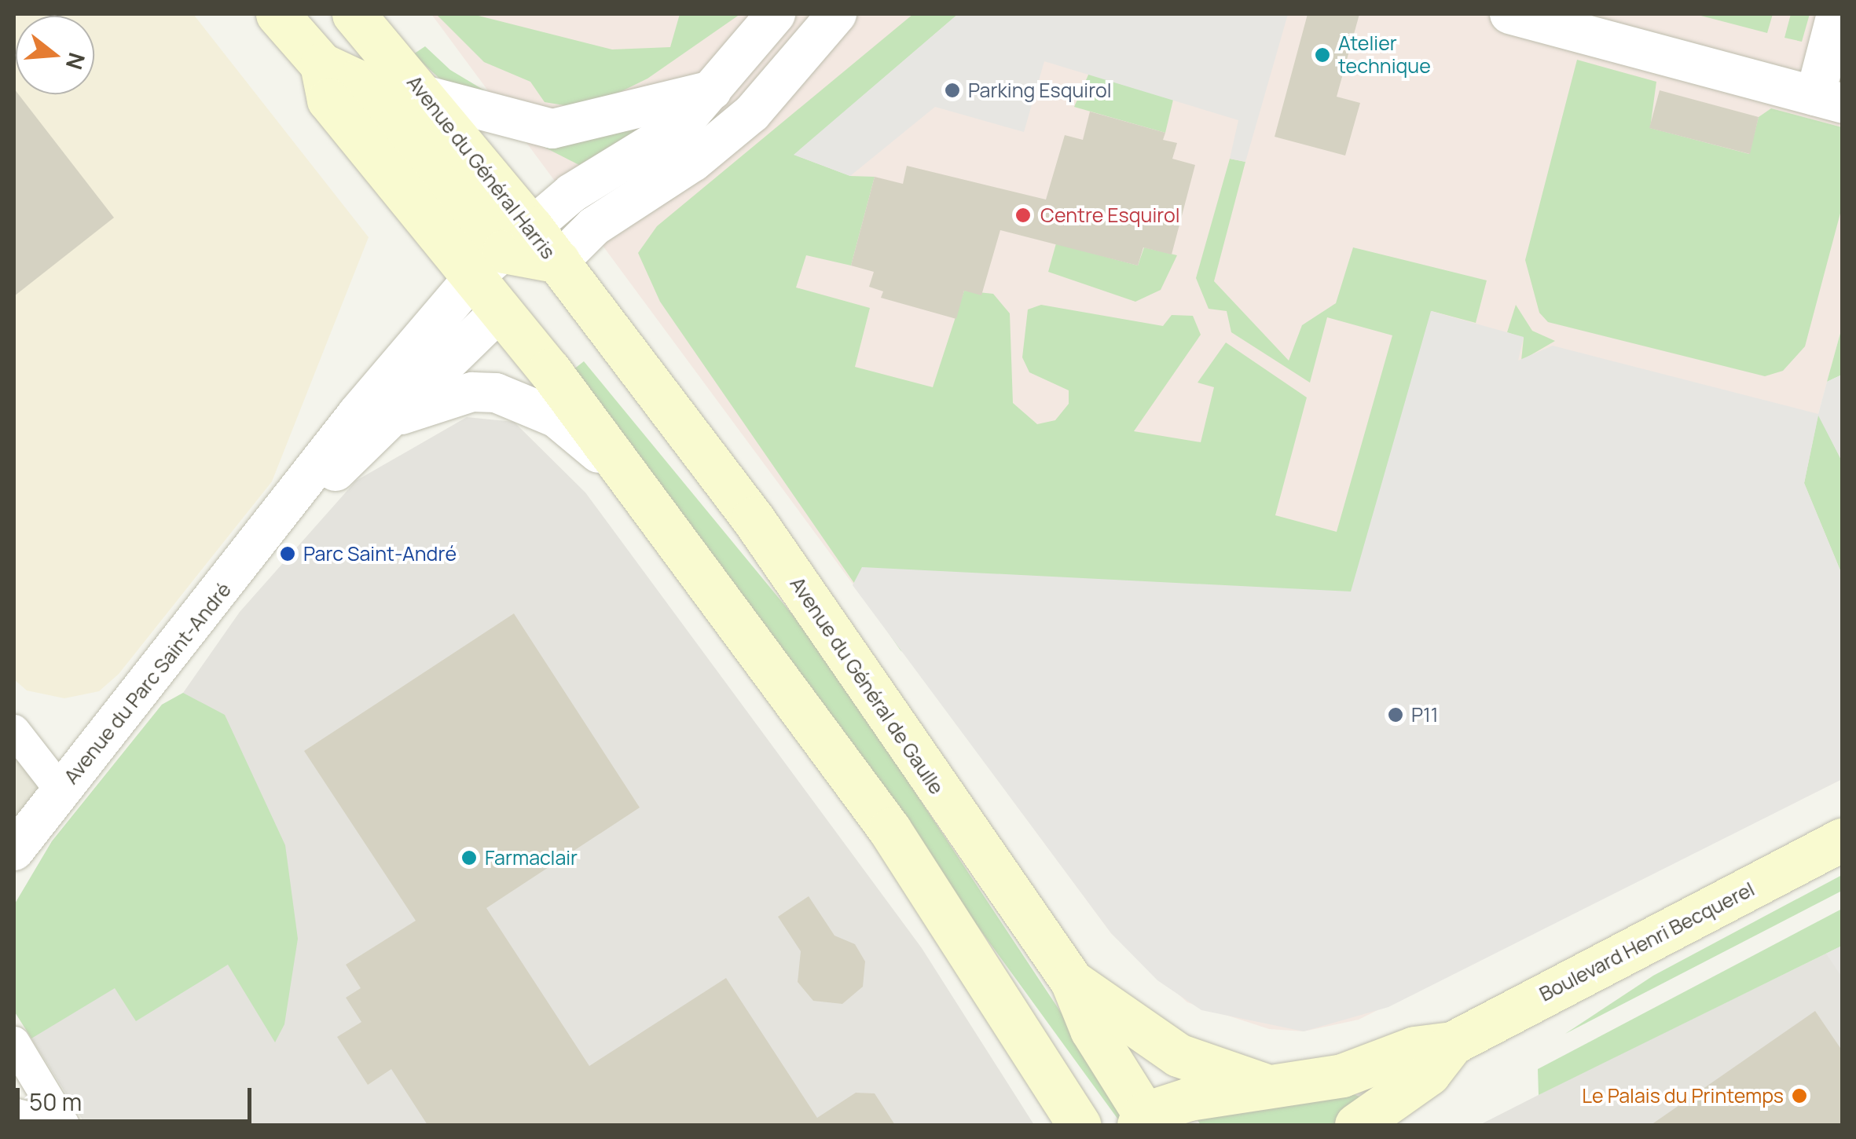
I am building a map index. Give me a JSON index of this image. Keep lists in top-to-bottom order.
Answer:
{
  "streets": {
    "main road": ["Avenue du Général Harris", "Avenue du Général de Gaulle", "Boulevard Henri Becquerel"],
    "street": ["Avenue du Parc Saint-André"]
  },
  "crossings": [
    ["Avenue du Général Harris", "Avenue du Général de Gaulle"]
  ],
  "places": [
    "Atelier technique",
    "Parking Esquirol",
    "Centre Esquirol",
    "Parc Saint-André",
    "P11",
    "Farmaclair",
    "Le Palais du Printemps"
  ],
  "scale_bar": "50 m",
  "north": "right"
}
